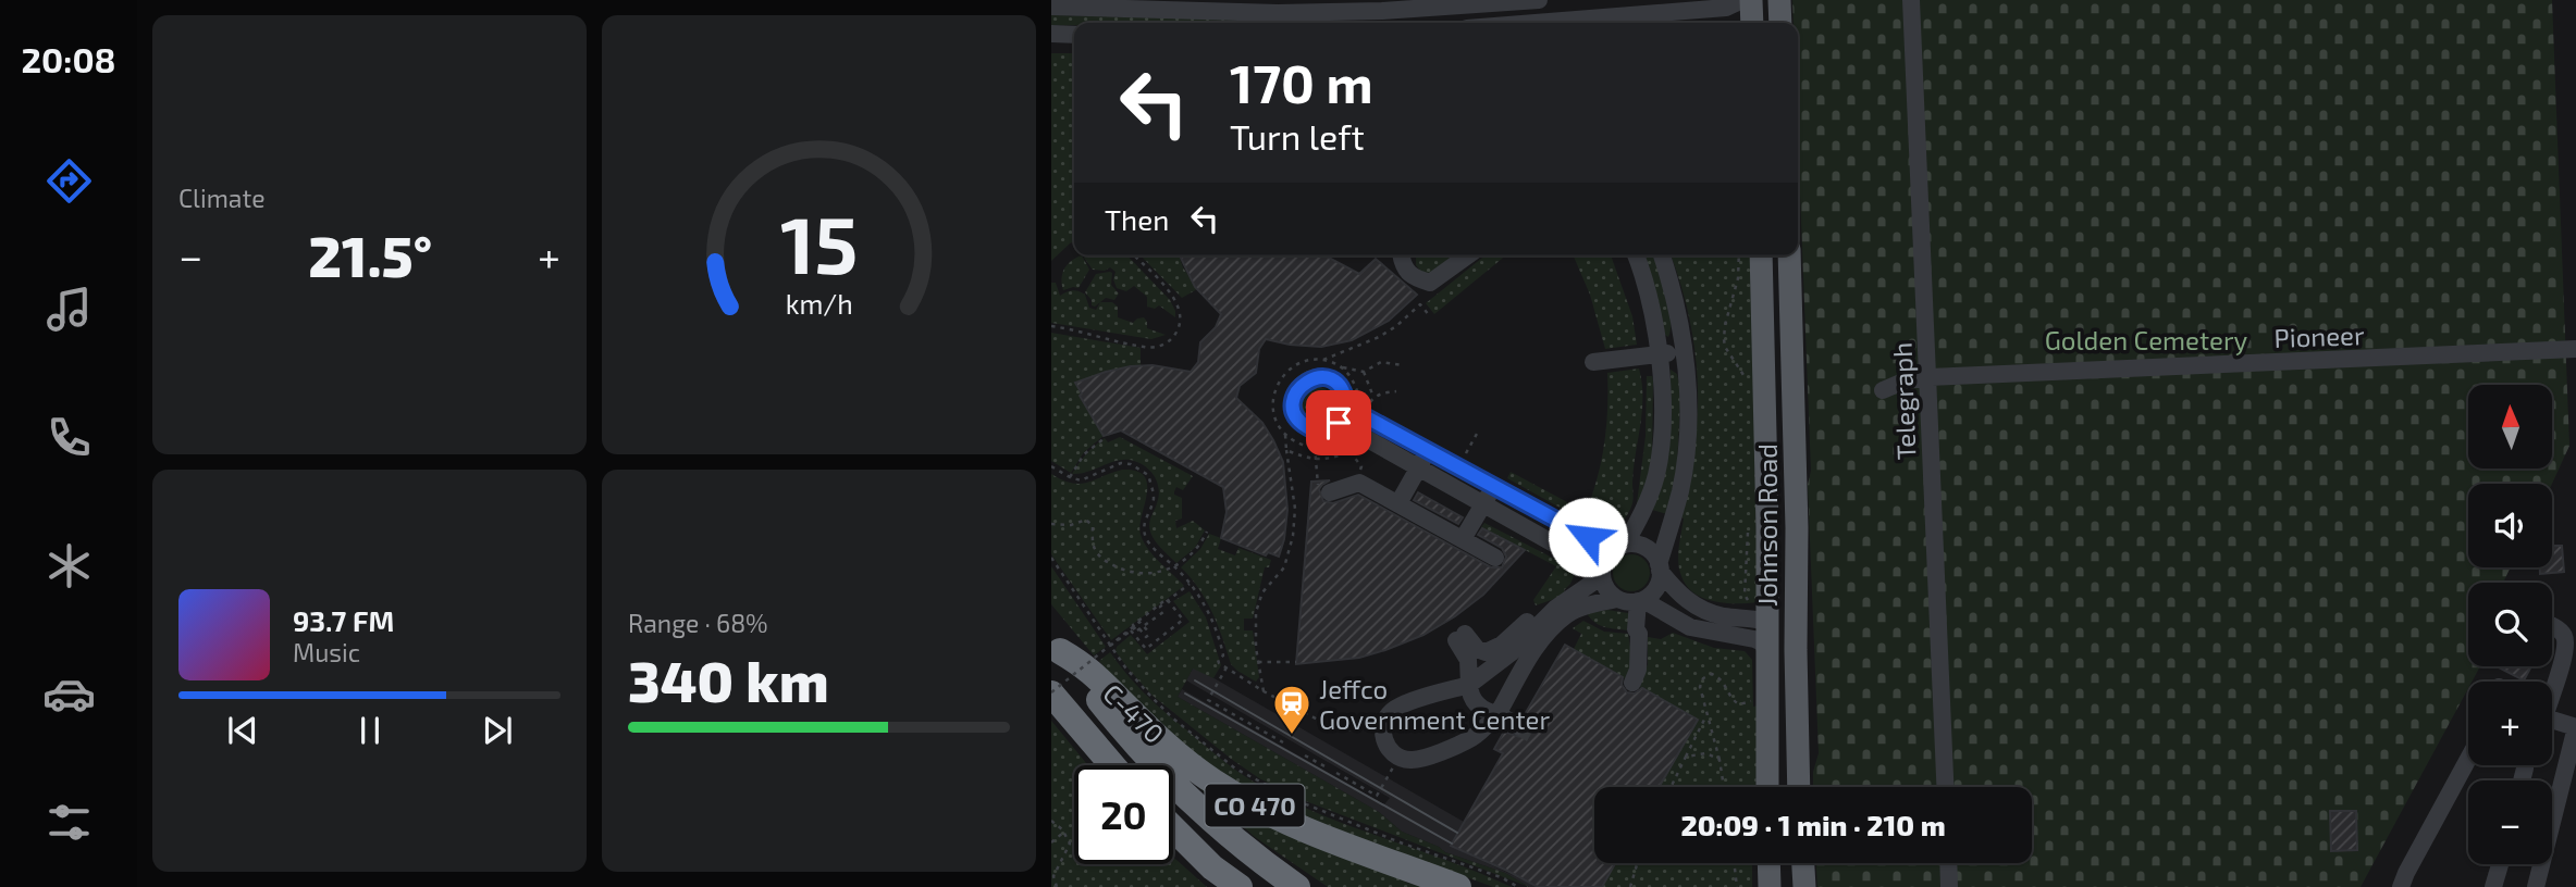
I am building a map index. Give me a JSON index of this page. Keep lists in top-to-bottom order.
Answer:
{
  "streets": {
    "highway": ["C-470", "CO 470"],
    "main road": ["Johnson Road"],
    "street": ["Pioneer", "Telegraph"]
  },
  "crossings": [
    ["Pioneer", "Telegraph"]
  ],
  "parks": ["Golden Cemetery"],
  "places": {
    "station": ["Jeffco Government Center"]
  },
  "north": "top",
  "page": {
    "tabs": "20:08",
    "tile": [
      "Climate",
      ["Range · 68%", "340 km"]
    ],
    "turn": ["170 m", "Turn left"],
    "then": "Then",
    "heat": ["−", "21.5°", "+"],
    "map_buttons": ["+", "−"],
    "song": ["93.7 FM", "Music"],
    "limit": "20",
    "trip": "20:09 · 1 min · 210 m",
    "gauge": ["15", "km/h"]
  }
}
